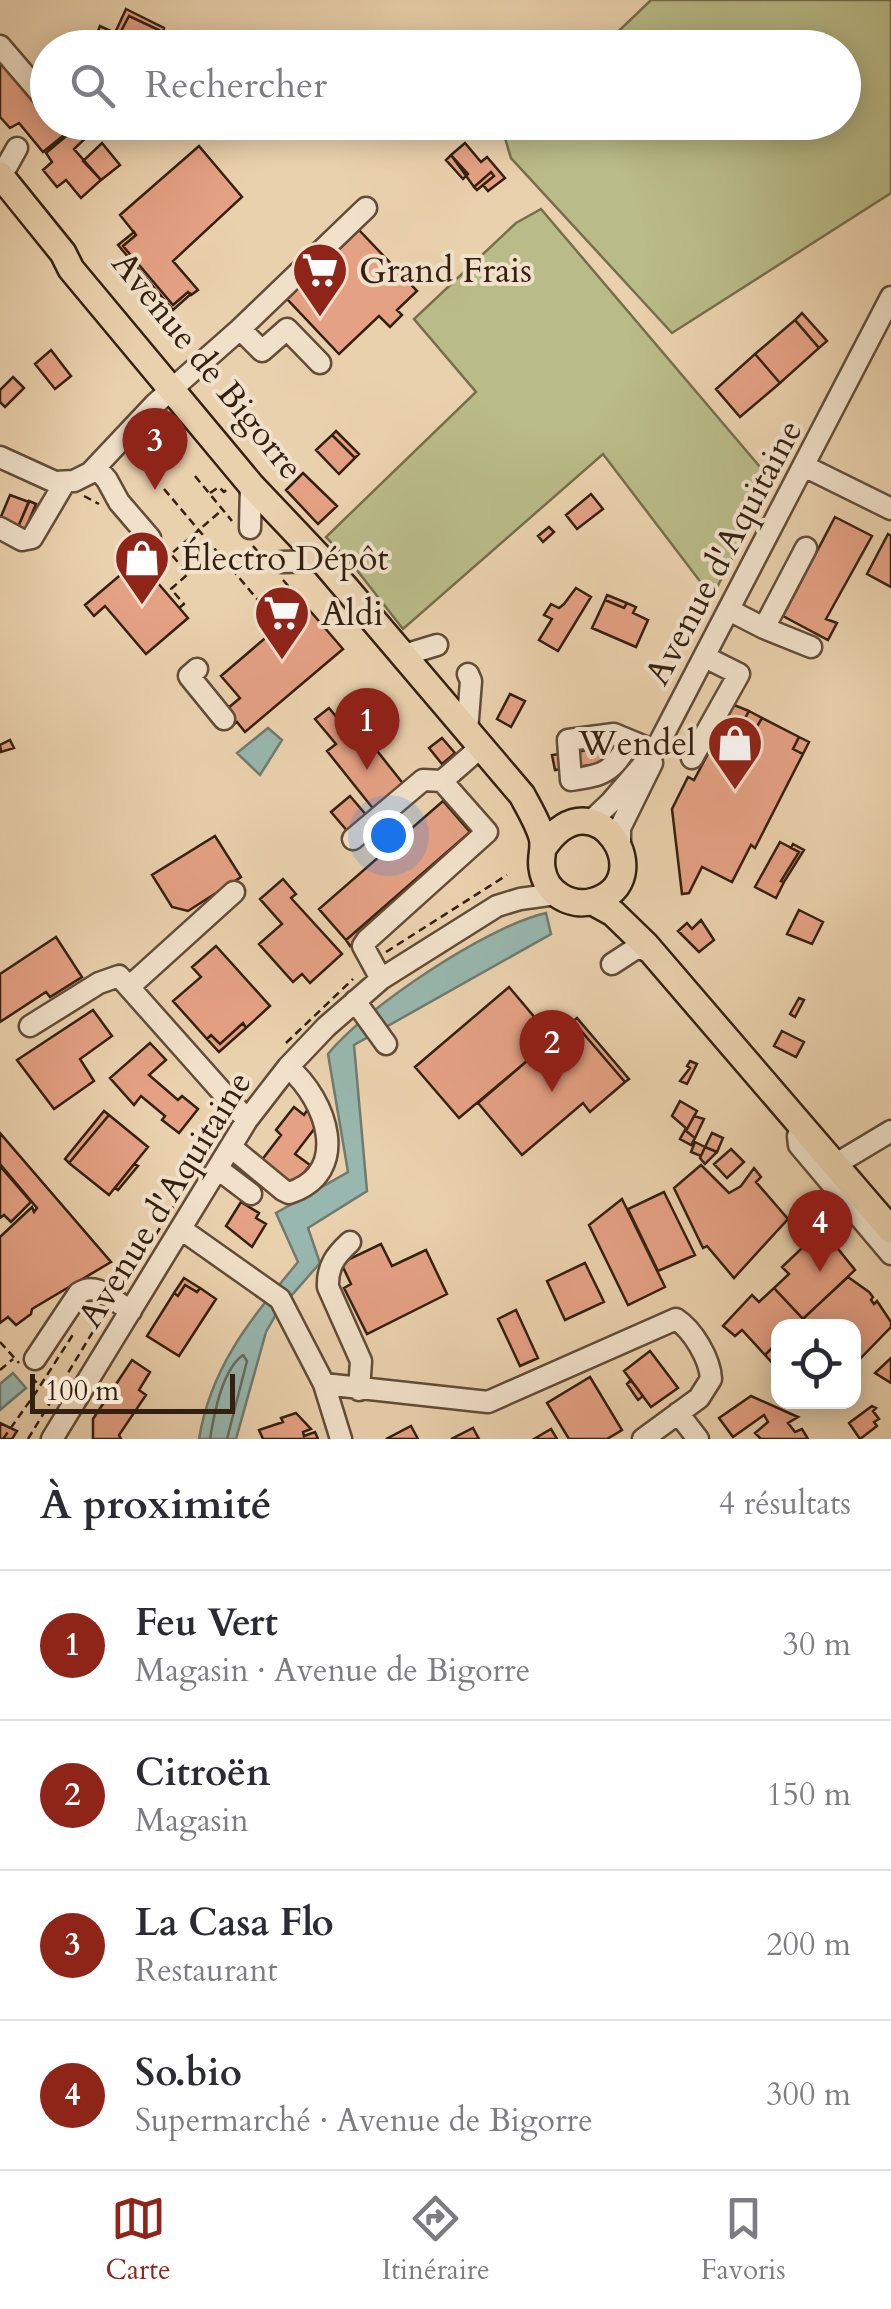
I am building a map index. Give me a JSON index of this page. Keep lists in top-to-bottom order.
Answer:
{
  "streets": {
    "main road": ["Avenue de Bigorre"],
    "street": ["Avenue d'Aquitaine"]
  },
  "crossings": [
    ["Avenue de Bigorre", "Avenue d'Aquitaine"]
  ],
  "places": {
    "supermarket": ["Grand Frais", "Aldi"],
    "shop": ["Électro Dépôt", "Wendel"]
  },
  "scale_bar": "100 m",
  "page": {
    "search": "Rechercher",
    "pins": [
      "3",
      "1",
      "2",
      "4"
    ],
    "scale": "100 m",
    "heading": ["À proximité", "4 résultats"],
    "list": [
      {
        "mark": "1",
        "name": "Feu Vert",
        "note": "Magasin · Avenue de Bigorre",
        "value": "30 m"
      },
      {
        "mark": "2",
        "name": "Citroën",
        "note": "Magasin",
        "value": "150 m"
      },
      {
        "mark": "3",
        "name": "La Casa Flo",
        "note": "Restaurant",
        "value": "200 m"
      },
      {
        "mark": "4",
        "name": "So.bio",
        "note": "Supermarché · Avenue de Bigorre",
        "value": "300 m"
      }
    ],
    "nav": ["Carte", "Itinéraire", "Favoris"]
  }
}
